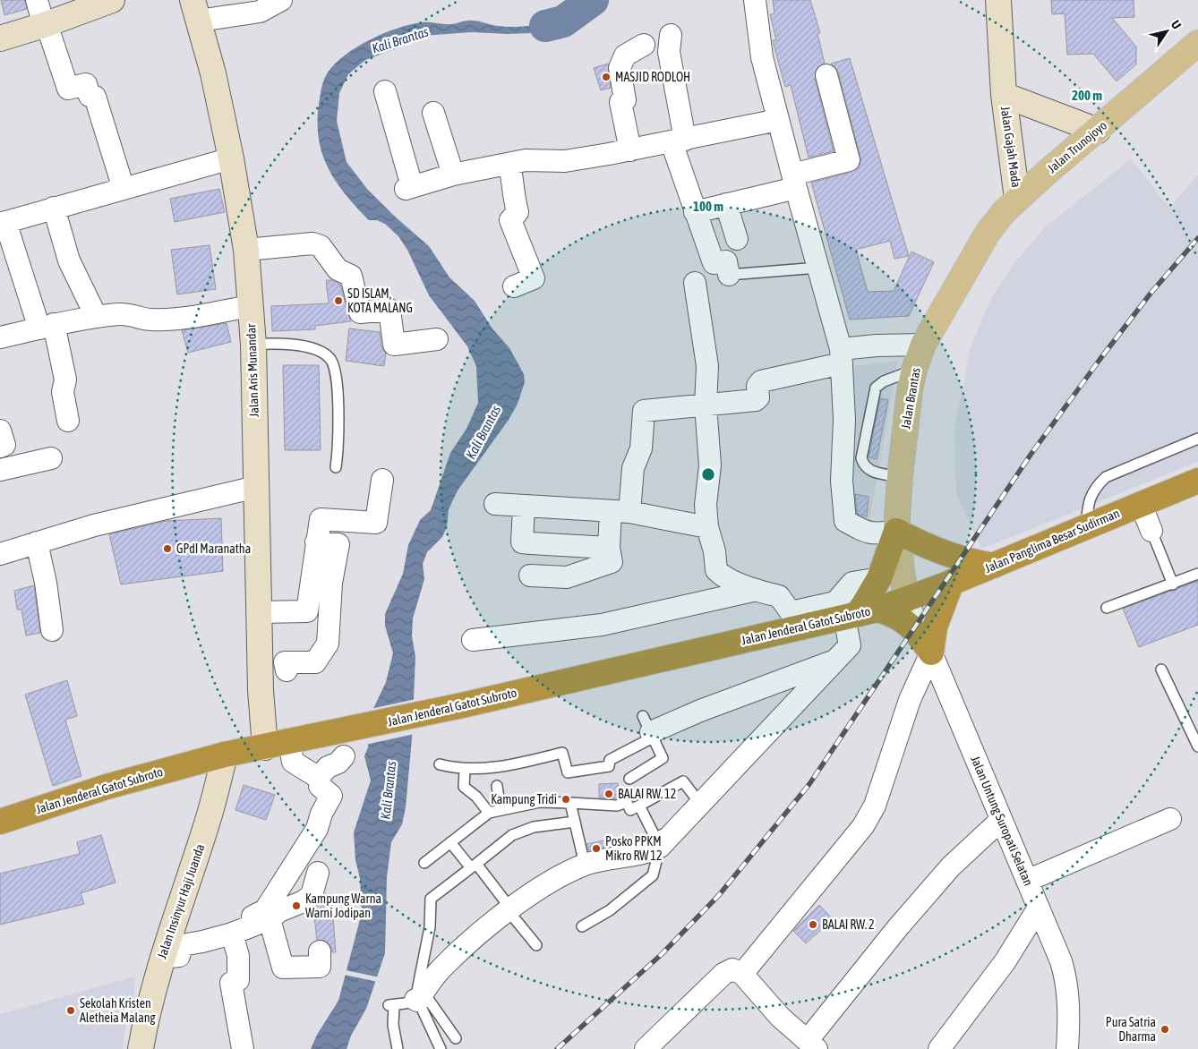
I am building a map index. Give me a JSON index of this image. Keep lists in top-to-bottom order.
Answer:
{
  "streets": {
    "highway": ["Jalan Panglima Besar Sudirman", "Jalan Jenderal Gatot Subroto"],
    "main road": [
      "Jalan Gajah Mada",
      "Jalan Trunojoyo",
      "Jalan Aris Munandar",
      "Jalan Brantas",
      "Jalan Insinyur Haji Juanda"
    ],
    "street": ["Jalan Untung Suropati Selatan"]
  },
  "crossings": [
    ["Jalan Gajah Mada", "Jalan Trunojoyo"],
    ["Jalan Gajah Mada", "Jalan Brantas"],
    ["Jalan Trunojoyo", "Jalan Brantas"],
    ["Jalan Aris Munandar", "Jalan Jenderal Gatot Subroto"],
    ["Jalan Brantas", "Jalan Panglima Besar Sudirman"],
    ["Jalan Brantas", "Jalan Jenderal Gatot Subroto"],
    ["Jalan Brantas", "Jalan Untung Suropati Selatan"],
    ["Jalan Panglima Besar Sudirman", "Jalan Jenderal Gatot Subroto"],
    ["Jalan Panglima Besar Sudirman", "Jalan Untung Suropati Selatan"],
    ["Jalan Jenderal Gatot Subroto", "Jalan Untung Suropati Selatan"],
    ["Jalan Jenderal Gatot Subroto", "Jalan Insinyur Haji Juanda"]
  ],
  "water": ["Kali Brantas"],
  "places": [
    "MASJID RODLOH",
    "SD ISLAM, KOTA MALANG",
    "GPdI Maranatha",
    "BALAI RW. 12",
    "Kampung Tridi",
    "Posko PPKM Mikro RW 12",
    "Kampung Warna Warni Jodipan",
    "BALAI RW. 2",
    "Sekolah Kristen Aletheia Malang",
    "Pura Satria Dharma"
  ],
  "north": "top right",
  "rings": ["200 m", "100 m"]
}
